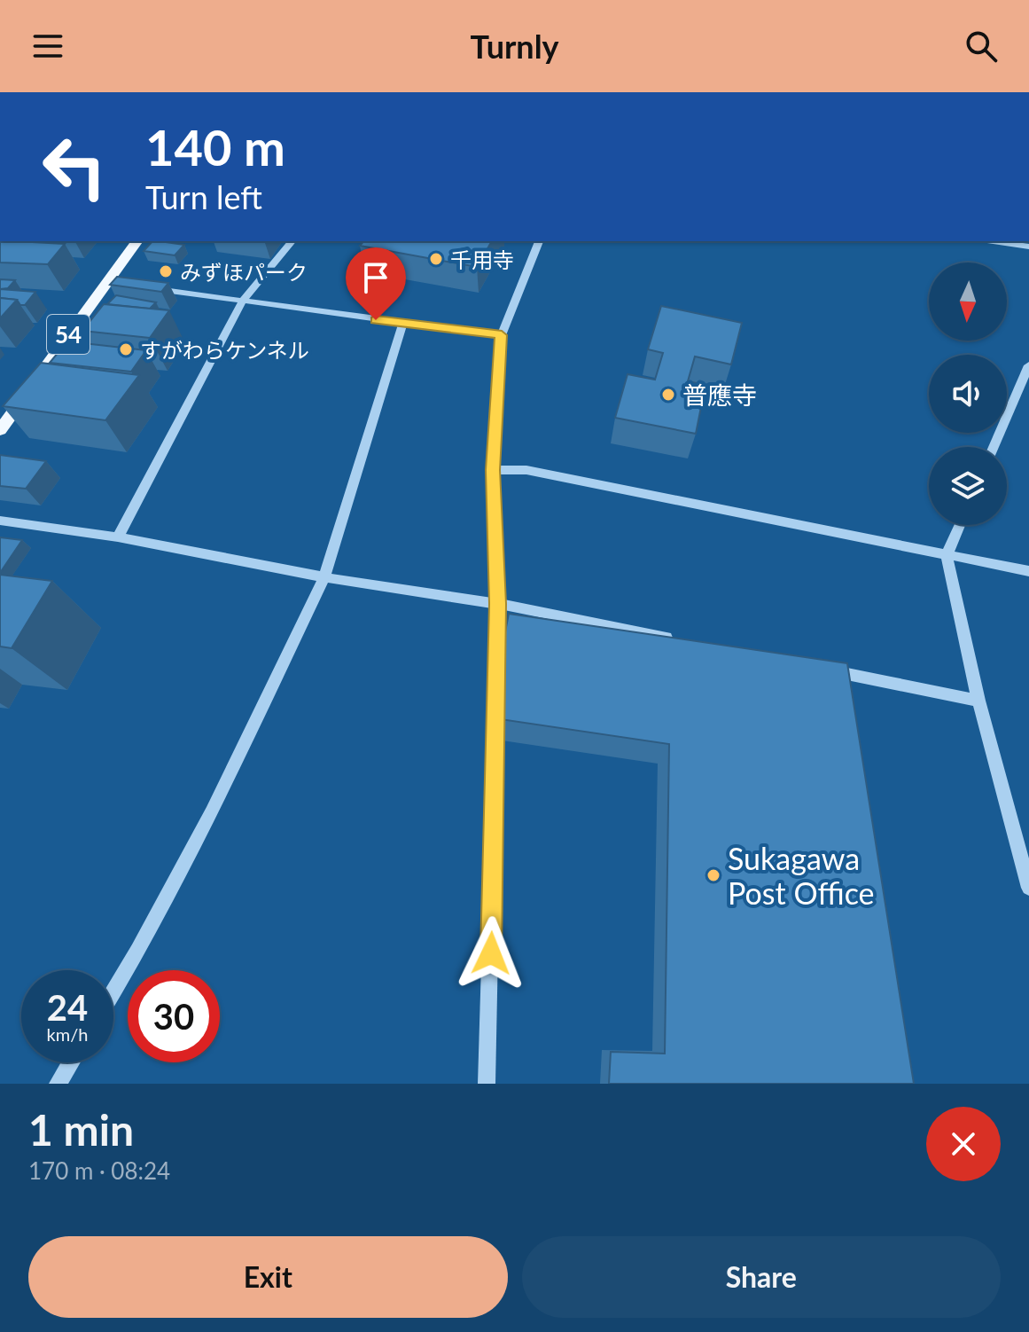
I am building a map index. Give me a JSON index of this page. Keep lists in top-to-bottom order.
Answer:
{
  "streets": {
    "main road": ["54"]
  },
  "places": [
    "千用寺",
    "みずほパーク",
    "すがわらケンネル",
    "普應寺",
    "Sukagawa Post Office"
  ],
  "north": "bottom",
  "page": {
    "header": "Turnly",
    "turn": ["140 m", "Turn left"],
    "speed": "24 km/h",
    "limit": "30",
    "heading": ["1 min", "170 m · 08:24"],
    "buttons": ["Exit", "Share"]
  }
}
